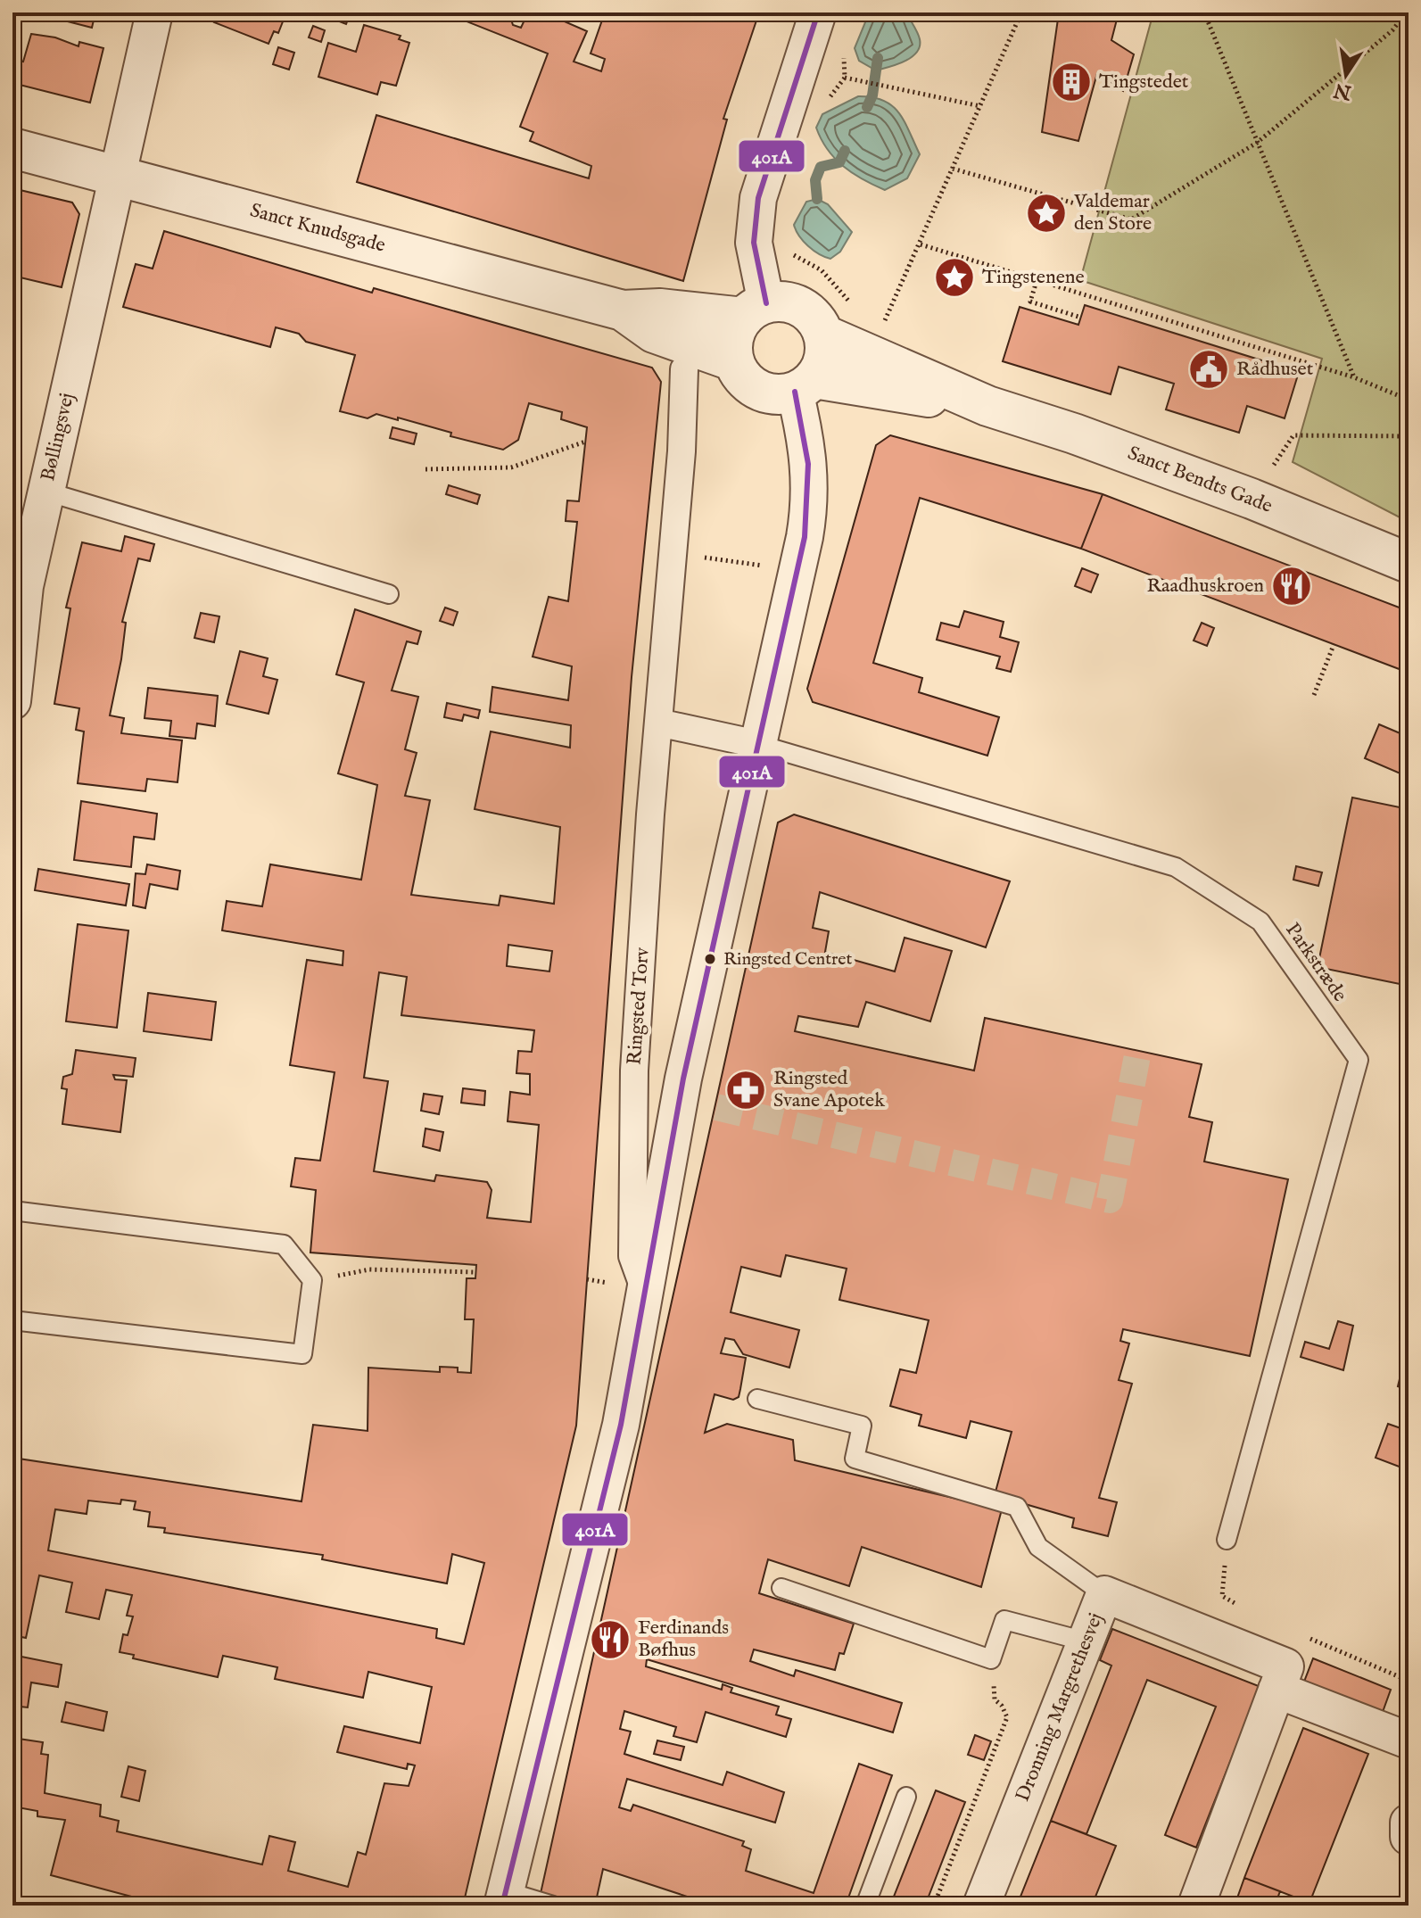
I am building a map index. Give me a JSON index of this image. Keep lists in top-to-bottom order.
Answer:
{
  "streets": {
    "street": [
      "Sanct Knudsgade",
      "Bøllingsvej",
      "Sanct Bendts Gade",
      "Ringsted Torv",
      "Dronning Margrethesvej"
    ],
    "lane": ["Parkstræde"]
  },
  "crossings": [
    ["Sanct Knudsgade", "Bøllingsvej"],
    ["Sanct Knudsgade", "Sanct Bendts Gade"]
  ],
  "places": {
    "building": ["Tingstedet"],
    "place": ["Valdemar den Store", "Tingstenene"],
    "public building": ["Rådhuset"],
    "restaurant": ["Raadhuskroen", "Ferdinands Bøfhus"],
    "other": ["Ringsted Centret"],
    "pharmacy": ["Ringsted Svane Apotek"]
  },
  "lines": ["transit line 401A"],
  "north": "bottom"
}
